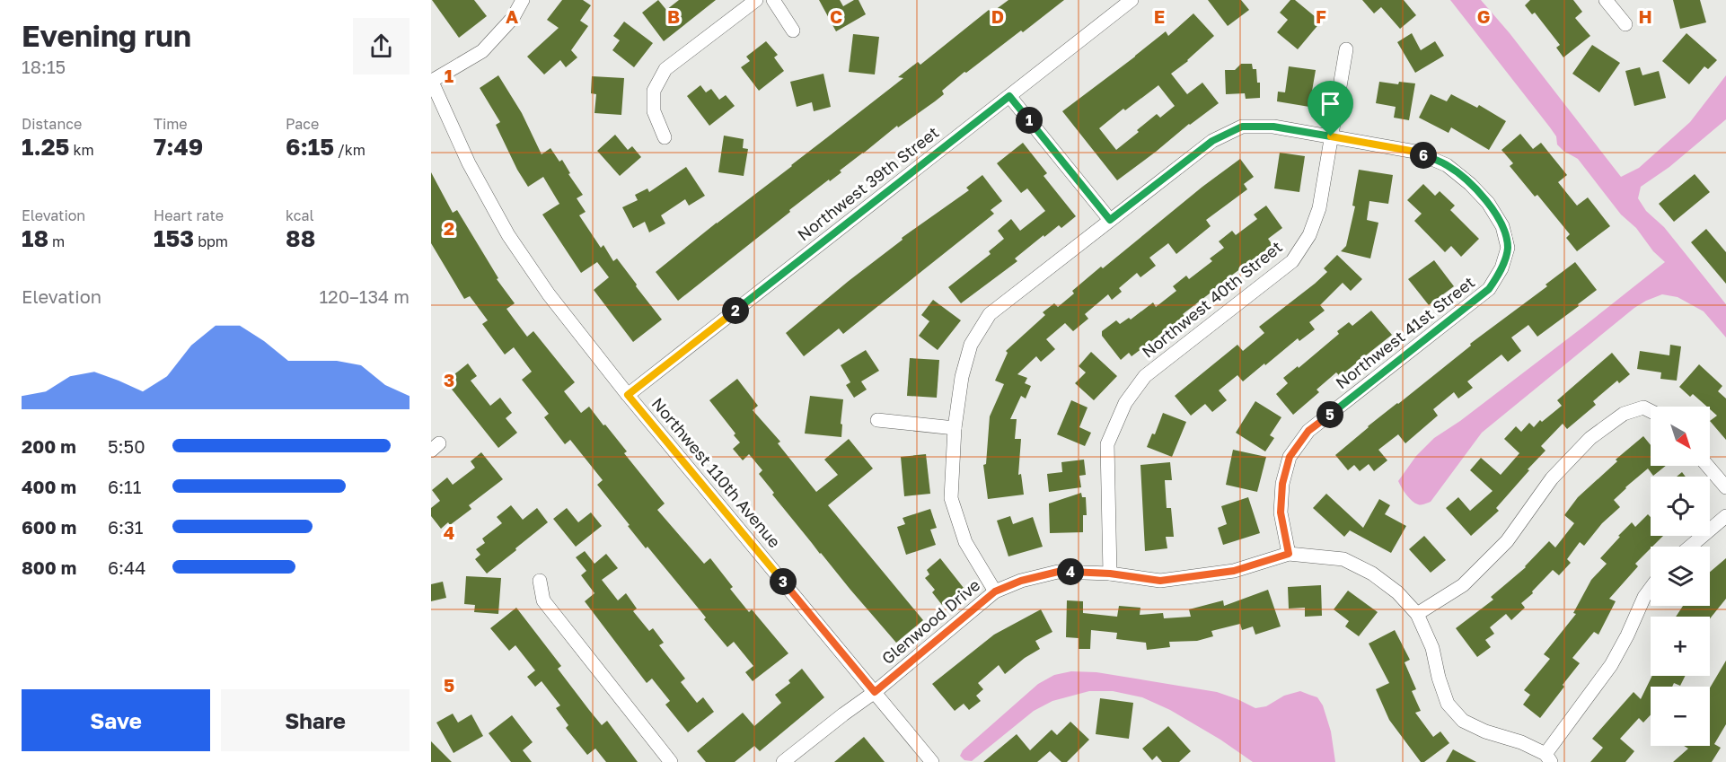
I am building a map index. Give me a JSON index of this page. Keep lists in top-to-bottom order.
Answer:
{
  "streets": {
    "street": [
      "Northwest 39th Street",
      "Northwest 40th Street",
      "Northwest 41st Street",
      "Northwest 110th Avenue",
      "Glenwood Drive"
    ]
  },
  "crossings": [
    ["Northwest 39th Street", "Northwest 110th Avenue"],
    ["Northwest 40th Street", "Northwest 41st Street"],
    ["Northwest 40th Street", "Glenwood Drive"],
    ["Northwest 41st Street", "Glenwood Drive"],
    ["Northwest 110th Avenue", "Glenwood Drive"]
  ],
  "north": "bottom right",
  "page": {
    "heading": ["Evening run", "18:15"],
    "stats": [
      ["Distance", "1.25 km"],
      ["Time", "7:49"],
      ["Pace", "6:15 /km"],
      ["Elevation", "18 m"],
      ["Heart rate", "153 bpm"],
      ["kcal", "88"]
    ],
    "pins": [
      "1",
      "6",
      "2",
      "5",
      "4",
      "3"
    ],
    "chart": ["Elevation", "120–134 m"],
    "map_buttons": ["+", "−"],
    "list": [
      {
        "name": "200 m",
        "note": "5:50"
      },
      {
        "name": "400 m",
        "note": "6:11"
      },
      {
        "name": "600 m",
        "note": "6:31"
      },
      {
        "name": "800 m",
        "note": "6:44"
      }
    ],
    "buttons": ["Save", "Share"]
  },
  "grid": {
    "columns": [
      "A",
      "B",
      "C",
      "D",
      "E",
      "F",
      "G",
      "H"
    ],
    "rows": [
      "1",
      "2",
      "3",
      "4",
      "5"
    ]
  }
}
